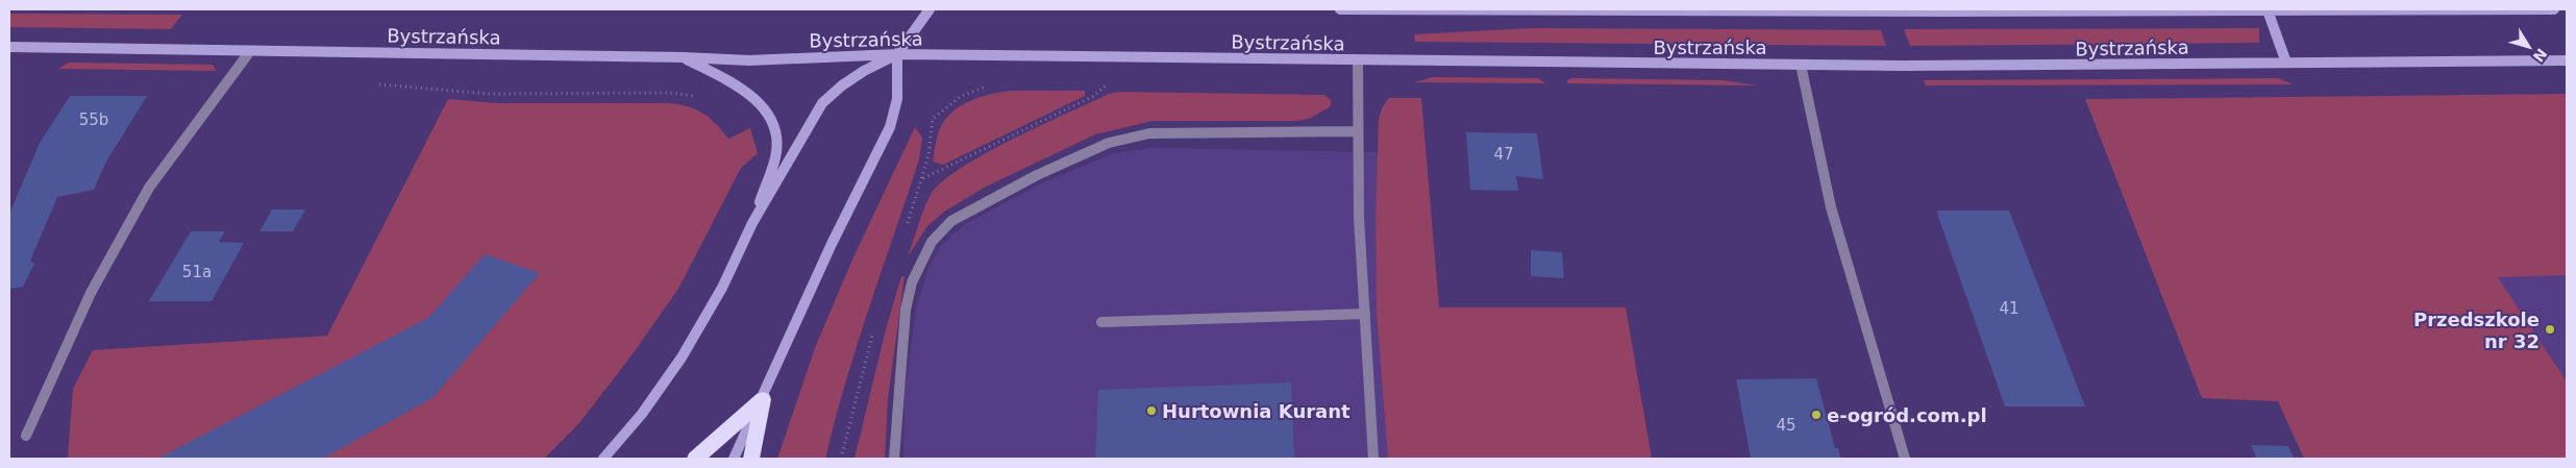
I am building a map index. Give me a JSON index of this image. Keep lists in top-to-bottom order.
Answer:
{
  "streets": {
    "main road": ["Bystrzańska"]
  },
  "places": ["Przedszkole nr 32", "Hurtownia Kurant", "e-ogród.com.pl"],
  "house_numbers": [
    "55b",
    "47",
    "51a",
    "41",
    "45"
  ],
  "north": "bottom right"
}
